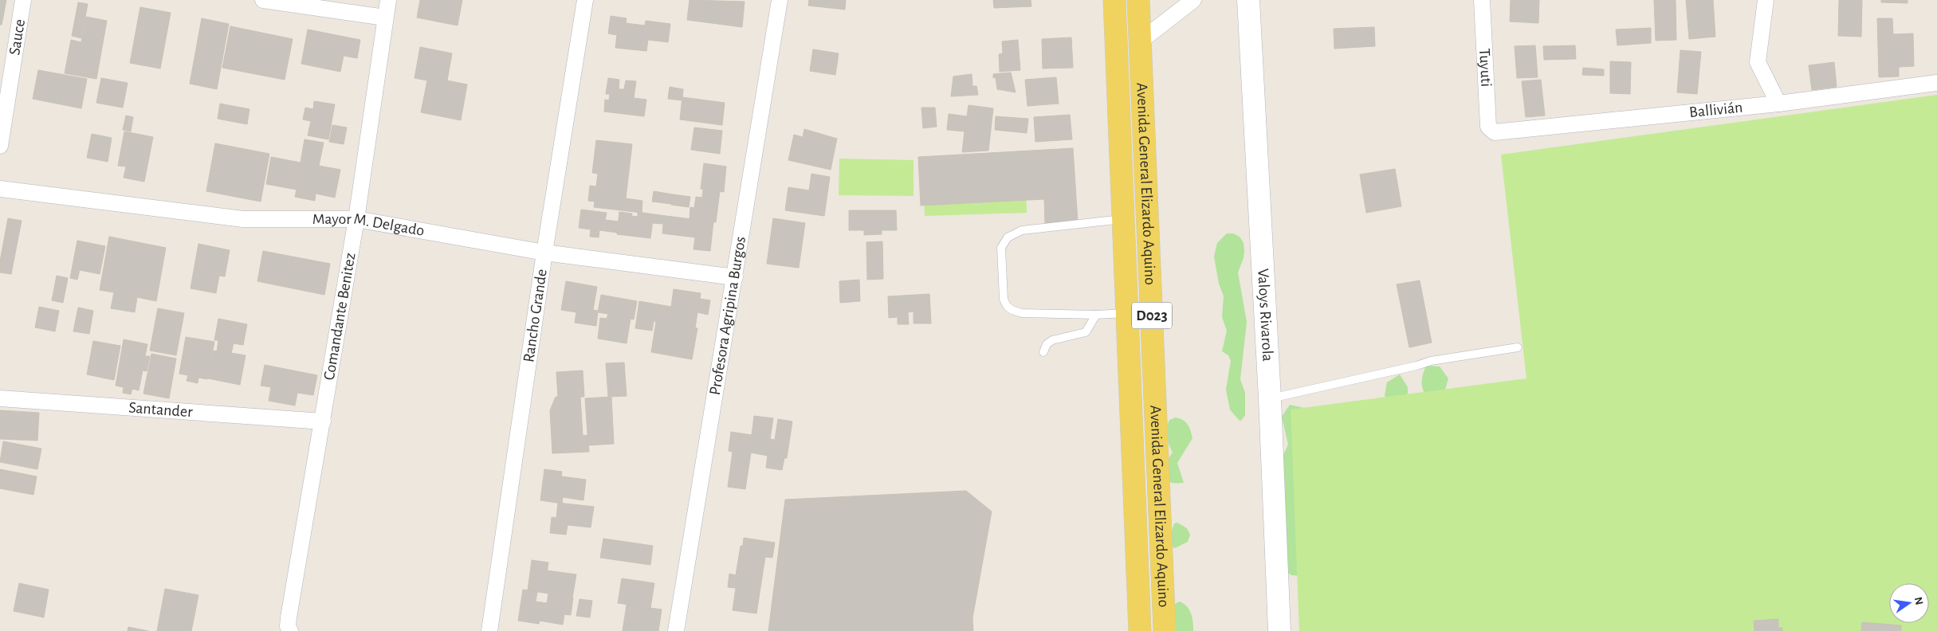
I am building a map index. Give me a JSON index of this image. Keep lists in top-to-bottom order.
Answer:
{
  "streets": {
    "main road": ["Avenida General Elizardo Aquino", "D023"],
    "street": [
      "Sauce",
      "Tuyuti",
      "Ballivián",
      "Mayor M. Delgado",
      "Rancho Grande",
      "Profesora Agripina Burgos",
      "Valoys Rivarola",
      "Comandante Benitez",
      "Santander"
    ]
  },
  "crossings": [
    ["Tuyuti", "Ballivián"],
    ["Mayor M. Delgado", "Rancho Grande"],
    ["Mayor M. Delgado", "Profesora Agripina Burgos"],
    ["Mayor M. Delgado", "Comandante Benitez"],
    ["Comandante Benitez", "Santander"]
  ],
  "north": "right"
}
